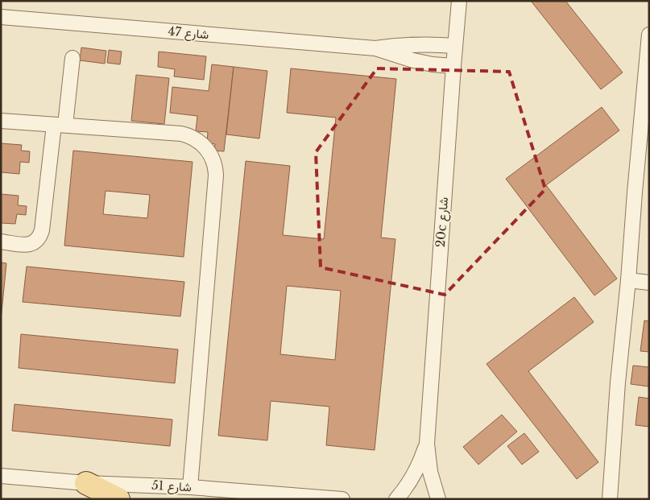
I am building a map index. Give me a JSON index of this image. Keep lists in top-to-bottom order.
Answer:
{
  "streets": {
    "street": ["شارع 47", "20c شارع", "شارع 51"]
  },
  "crossings": [
    ["شارع 47", "20c شارع"]
  ]
}
